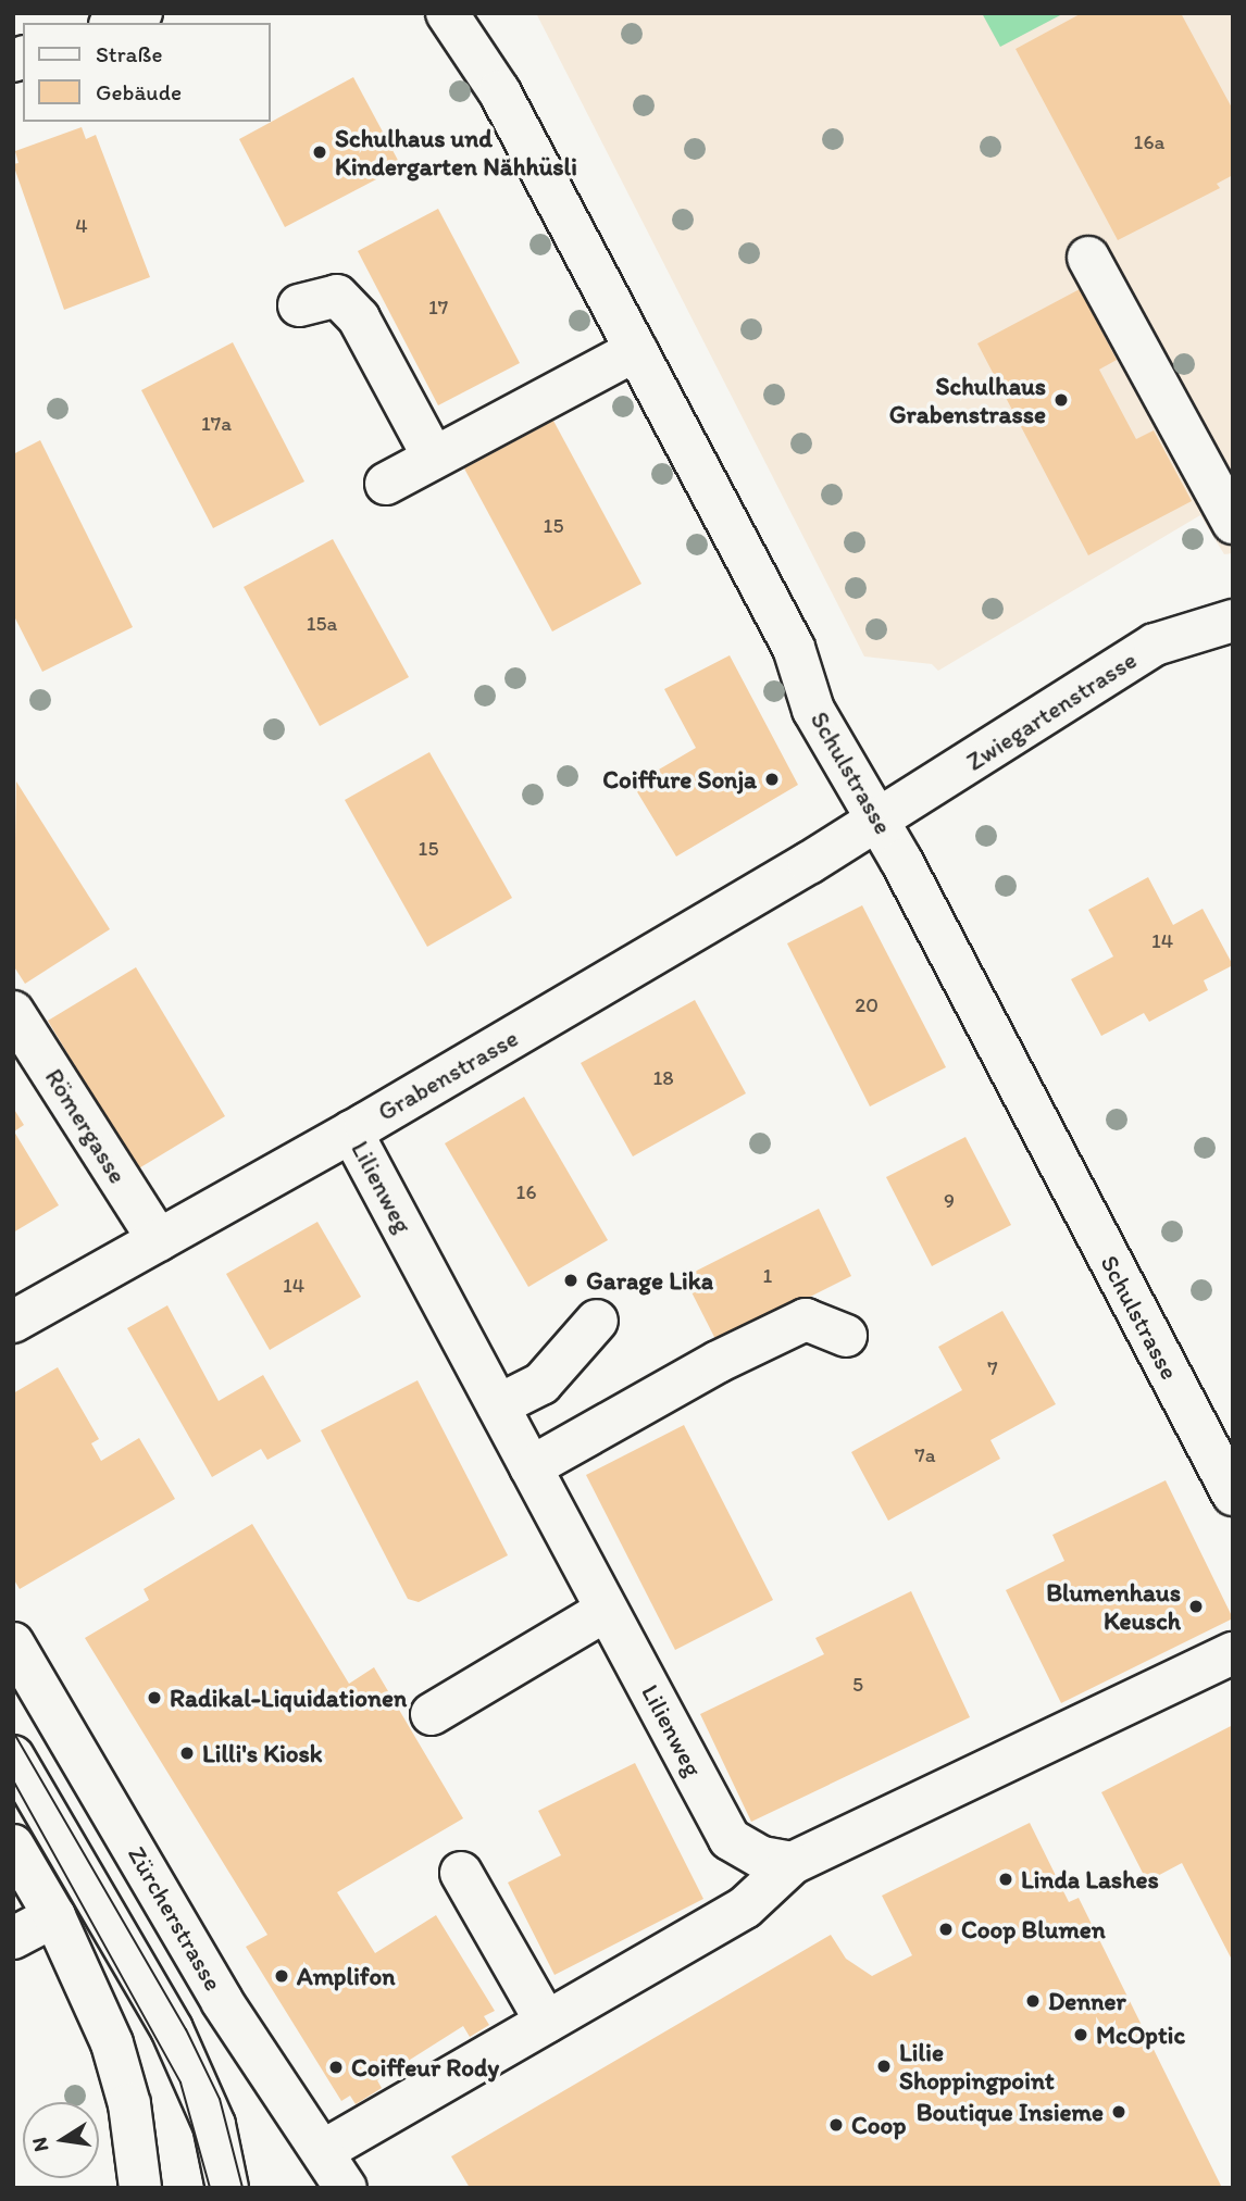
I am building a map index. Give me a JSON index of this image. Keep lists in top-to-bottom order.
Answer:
{
  "streets": {
    "street": [
      "Zwiegartenstrasse",
      "Schulstrasse",
      "Grabenstrasse",
      "Römergasse",
      "Lilienweg",
      "Zürcherstrasse"
    ]
  },
  "crossings": [
    ["Zwiegartenstrasse", "Schulstrasse"],
    ["Zwiegartenstrasse", "Grabenstrasse"],
    ["Schulstrasse", "Grabenstrasse"],
    ["Grabenstrasse", "Römergasse"],
    ["Grabenstrasse", "Lilienweg"]
  ],
  "places": [
    "Schulhaus und Kindergarten Nähhüsli",
    "Schulhaus Grabenstrasse",
    "Coiffure Sonja",
    "Garage Lika",
    "Blumenhaus Keusch",
    "Radikal-Liquidationen",
    "Lilli's Kiosk",
    "Linda Lashes",
    "Coop Blumen",
    "Amplifon",
    "Denner",
    "McOptic",
    "Lilie Shoppingpoint",
    "Coiffeur Rody",
    "Boutique Insieme",
    "Coop"
  ],
  "house_numbers": [
    "16a",
    "4",
    "17",
    "17a",
    "15",
    "15a",
    "15",
    "14",
    "20",
    "18",
    "16",
    "9",
    "1",
    "14",
    "7",
    "7a",
    "5"
  ],
  "legend": ["Straße", "Gebäude"],
  "north": "left"
}
